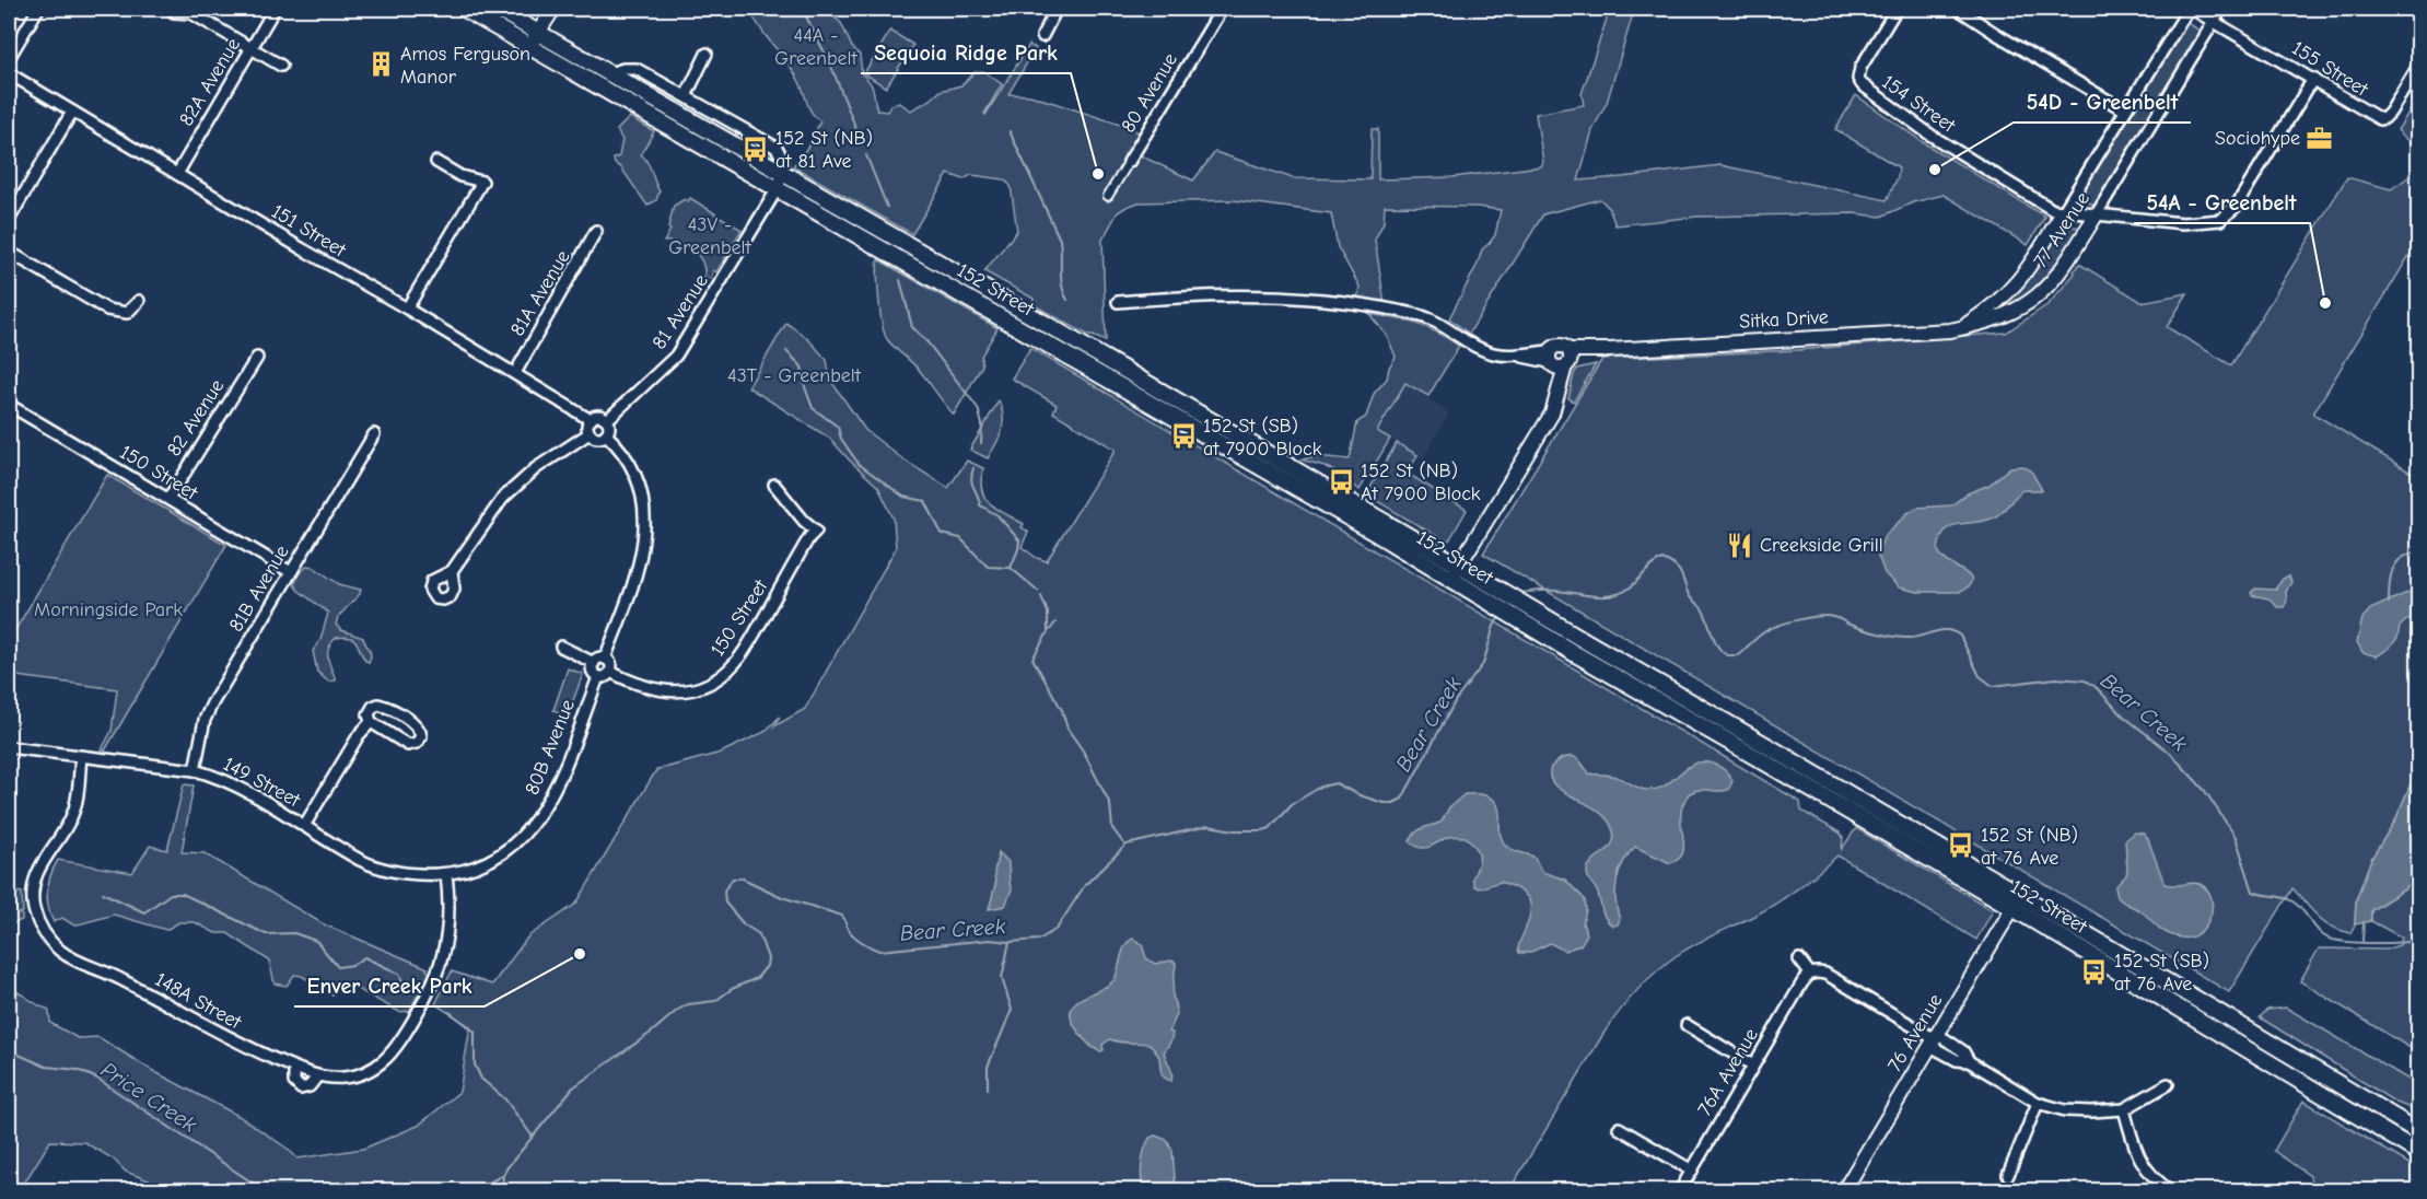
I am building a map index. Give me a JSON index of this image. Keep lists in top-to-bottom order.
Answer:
{
  "streets": {
    "main road": ["152 Street"],
    "street": [
      "155 Street",
      "82A Avenue",
      "80 Avenue",
      "154 Street",
      "77 Avenue",
      "151 Street",
      "81A Avenue",
      "81 Avenue",
      "Sitka Drive",
      "82 Avenue",
      "150 Street",
      "81B Avenue",
      "80B Avenue",
      "149 Street",
      "148A Street",
      "76 Avenue",
      "76A Avenue"
    ]
  },
  "crossings": [
    ["155 Street", "154 Street"],
    ["155 Street", "77 Avenue"],
    ["82A Avenue", "151 Street"],
    ["154 Street", "77 Avenue"],
    ["77 Avenue", "Sitka Drive"],
    ["151 Street", "81A Avenue"],
    ["151 Street", "81 Avenue"],
    ["152 Street", "81 Avenue"],
    ["152 Street", "76 Avenue"],
    ["82 Avenue", "150 Street"],
    ["150 Street", "81B Avenue"],
    ["150 Street", "80B Avenue"],
    ["81B Avenue", "149 Street"],
    ["80B Avenue", "149 Street"],
    ["80B Avenue", "148A Street"],
    ["149 Street", "148A Street"]
  ],
  "water": ["Bear Creek", "Price Creek"],
  "parks": [
    "44A - Greenbelt",
    "43V - Greenbelt",
    "43T - Greenbelt",
    "Morningside Park"
  ],
  "places": {
    "building": ["Amos Ferguson Manor"],
    "office": ["Sociohype"],
    "bus stop": [
      "152 St (NB) at 81 Ave",
      "152 St (SB) at 7900 Block",
      "152 St (NB) At 7900 Block",
      "152 St (NB) at 76 Ave",
      "152 St (SB) at 76 Ave"
    ],
    "other": [
      "54D - Greenbelt",
      "Sequoia Ridge Park",
      "54A - Greenbelt",
      "Enver Creek Park"
    ],
    "restaurant": ["Creekside Grill"]
  }
}
